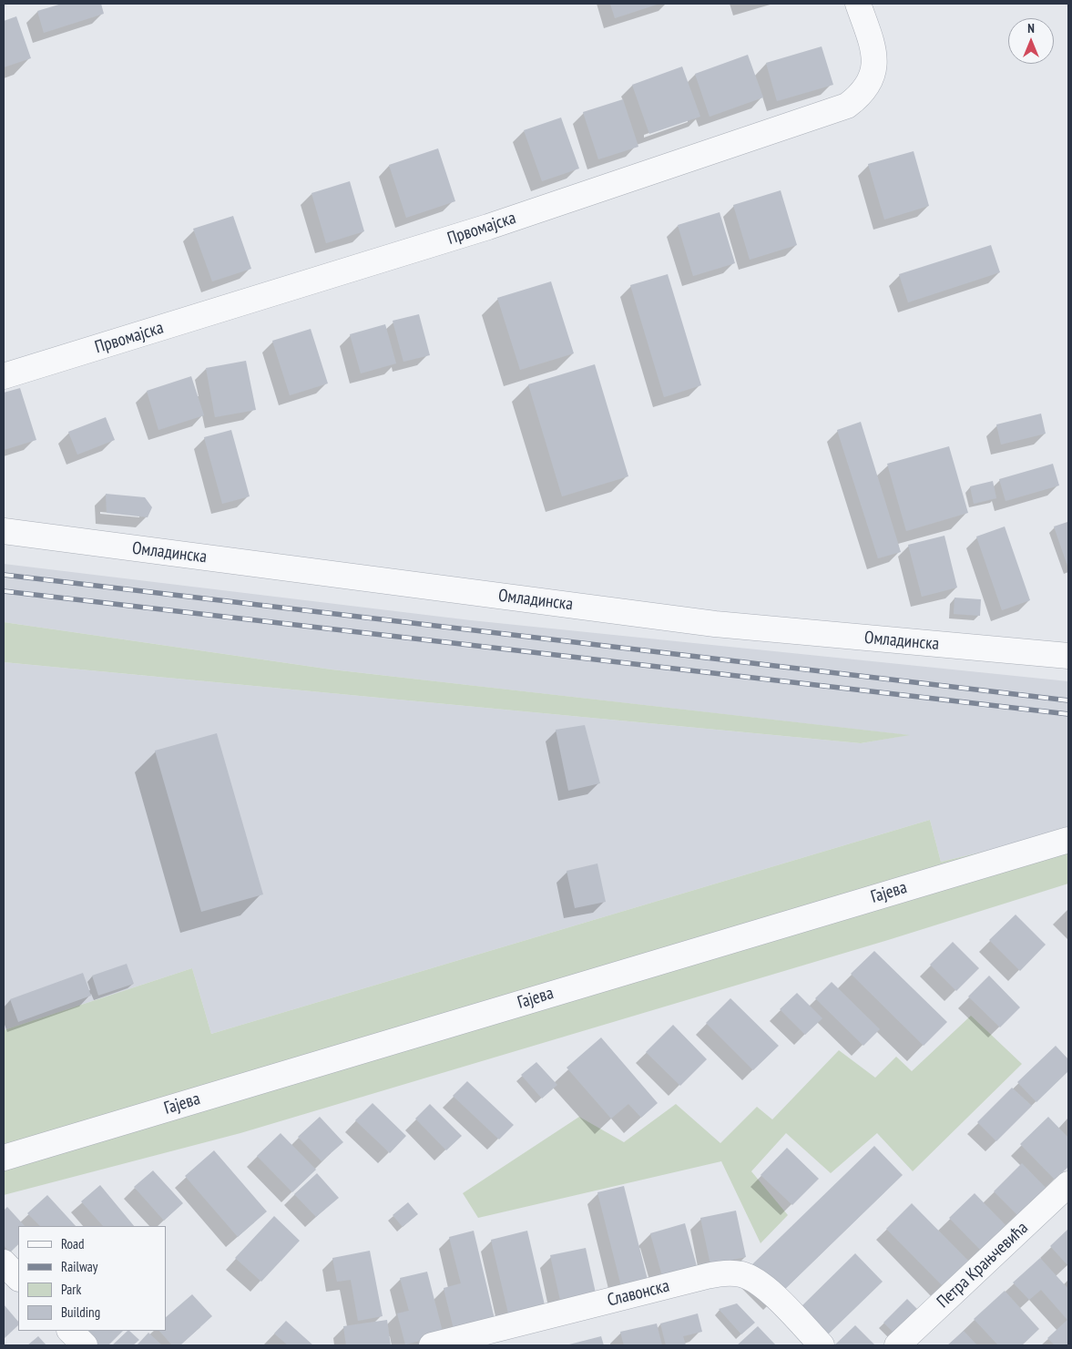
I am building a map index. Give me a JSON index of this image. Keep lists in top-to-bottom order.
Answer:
{
  "streets": {
    "street": [
      "Првомајска",
      "Омладинска",
      "Гајева",
      "Петра Крањчевића",
      "Славонска"
    ]
  },
  "legend": [
    "Road",
    "Railway",
    "Park",
    "Building"
  ],
  "north": "top"
}
